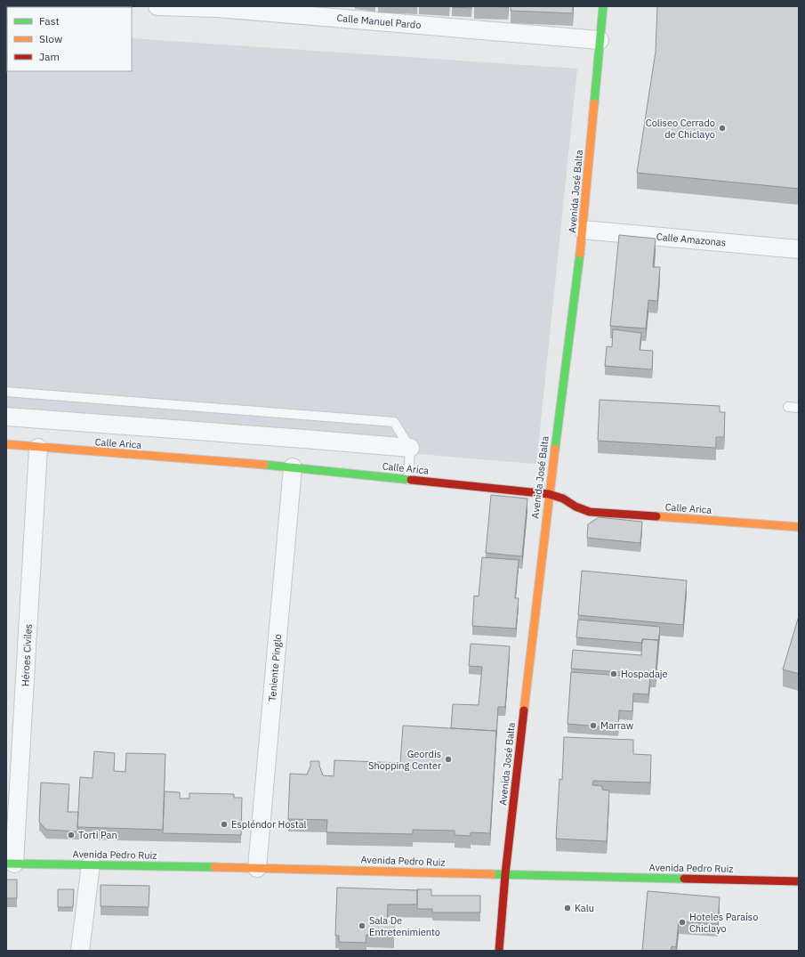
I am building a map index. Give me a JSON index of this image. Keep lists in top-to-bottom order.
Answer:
{
  "streets": {
    "street": [
      "Calle Manuel Pardo",
      "Avenida José Balta",
      "Calle Amazonas",
      "Calle Arica",
      "Héroes Civiles",
      "Teniente Pinglo",
      "Avenida Pedro Ruiz"
    ]
  },
  "crossings": [
    ["Calle Manuel Pardo", "Avenida José Balta"],
    ["Avenida José Balta", "Calle Amazonas"],
    ["Avenida José Balta", "Calle Arica"],
    ["Avenida José Balta", "Avenida Pedro Ruiz"],
    ["Calle Arica", "Héroes Civiles"],
    ["Calle Arica", "Teniente Pinglo"],
    ["Héroes Civiles", "Avenida Pedro Ruiz"],
    ["Teniente Pinglo", "Avenida Pedro Ruiz"]
  ],
  "places": [
    "Coliseo Cerrado de Chiclayo",
    "Hospadaje",
    "Marraw",
    "Geordis Shopping Center",
    "Espléndor Hostal",
    "Torti Pan",
    "Kalu",
    "Hoteles Paraíso Chiclayo",
    "Sala De Entretenimiento"
  ],
  "legend": ["Fast", "Slow", "Jam"]
}
